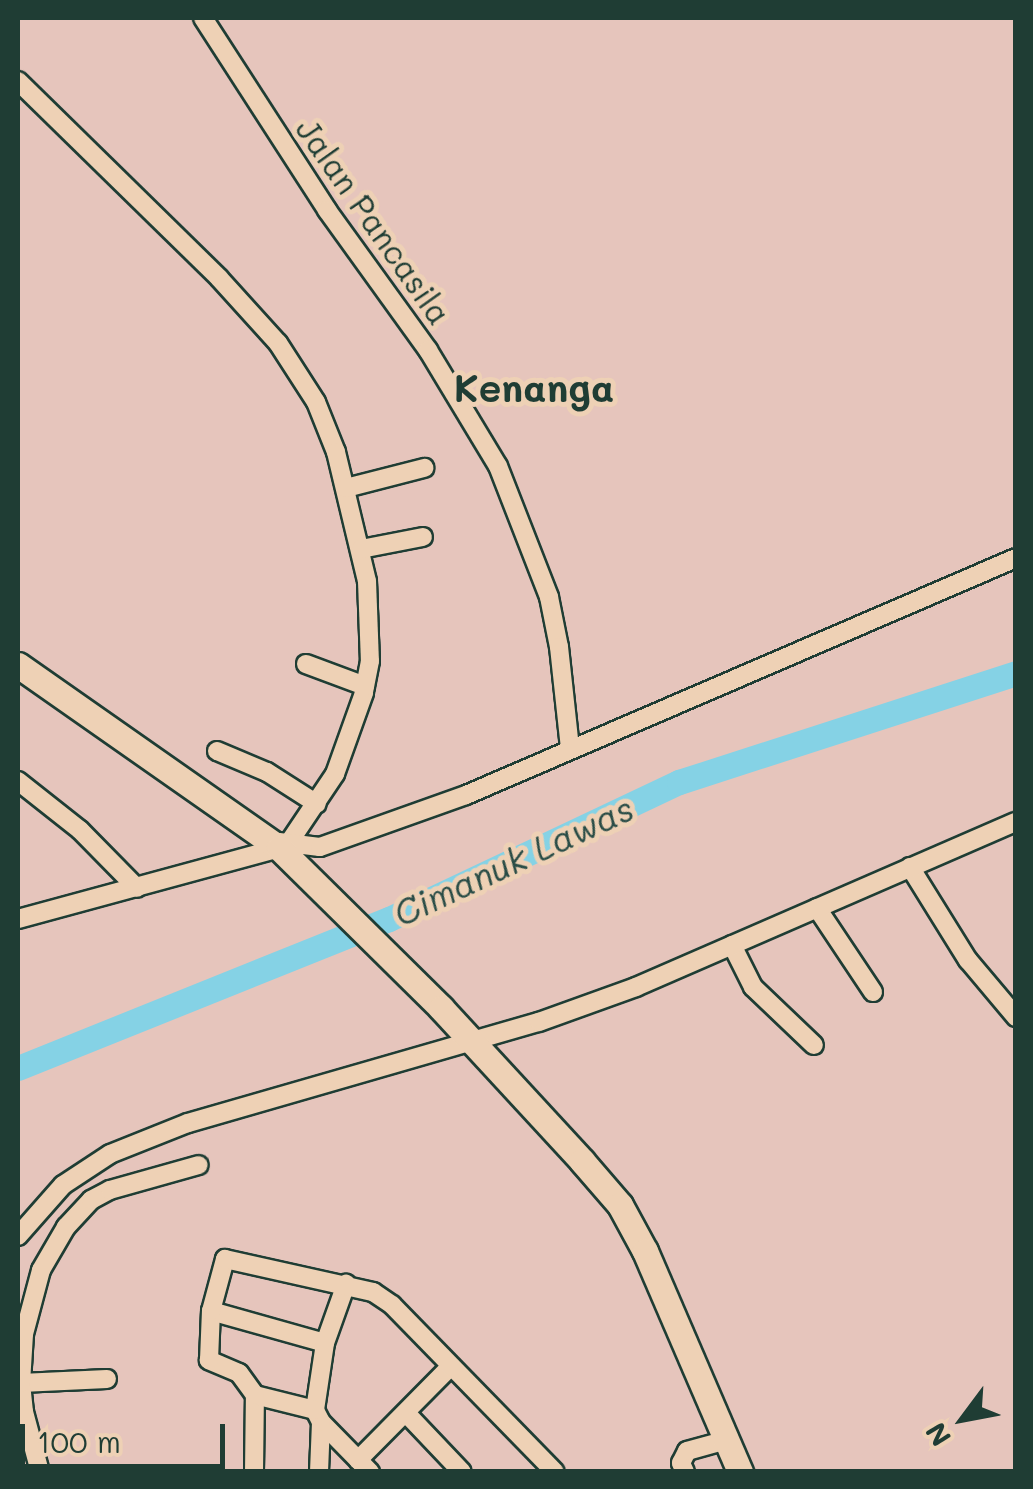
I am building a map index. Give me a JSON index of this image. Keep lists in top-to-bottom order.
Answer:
{
  "streets": {
    "street": ["Jalan Pancasila"]
  },
  "districts": ["Kenanga"],
  "water": ["Cimanuk Lawas"],
  "scale_bar": "100 m",
  "north": "bottom left"
}
